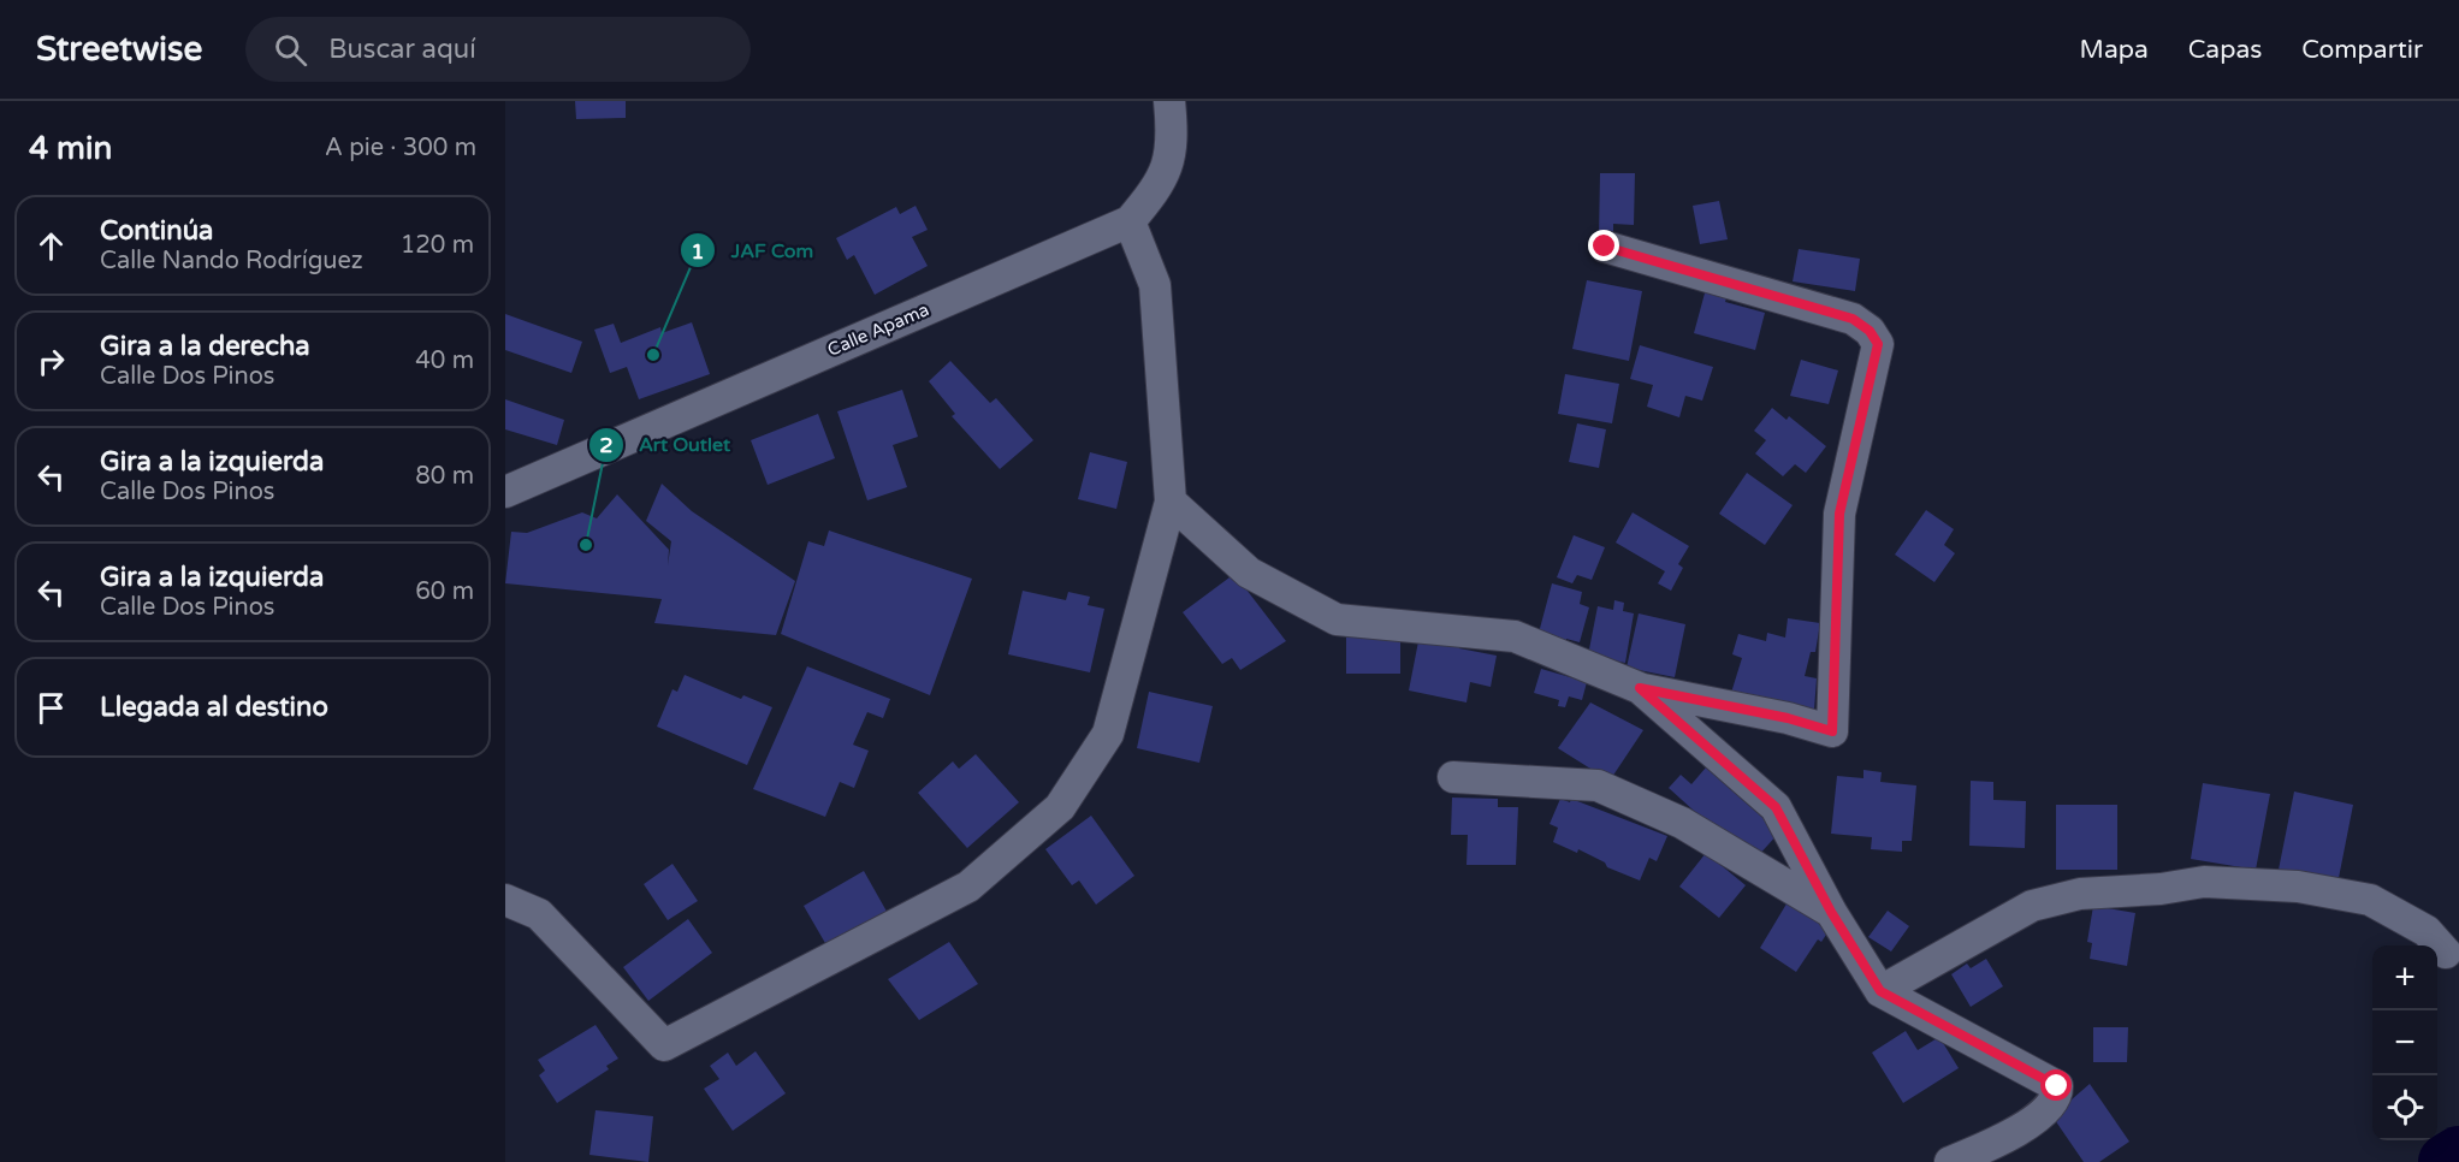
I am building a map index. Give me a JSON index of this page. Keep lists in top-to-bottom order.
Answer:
{
  "streets": {
    "street": ["Calle Apama"]
  },
  "places": ["JAF Com", "Art Outlet"],
  "page": {
    "header": "Streetwise",
    "search": "Buscar aquí",
    "nav": ["Mapa", "Capas", "Compartir"],
    "heading": ["4 min", "A pie · 300 m"],
    "list": [
      ["Continúa", "Calle Nando Rodríguez", "120 m"],
      ["Gira a la derecha", "Calle Dos Pinos", "40 m"],
      ["Gira a la izquierda", "Calle Dos Pinos", "80 m"],
      ["Gira a la izquierda", "Calle Dos Pinos", "60 m"],
      "Llegada al destino"
    ],
    "map_buttons": ["+", "−"]
  }
}
